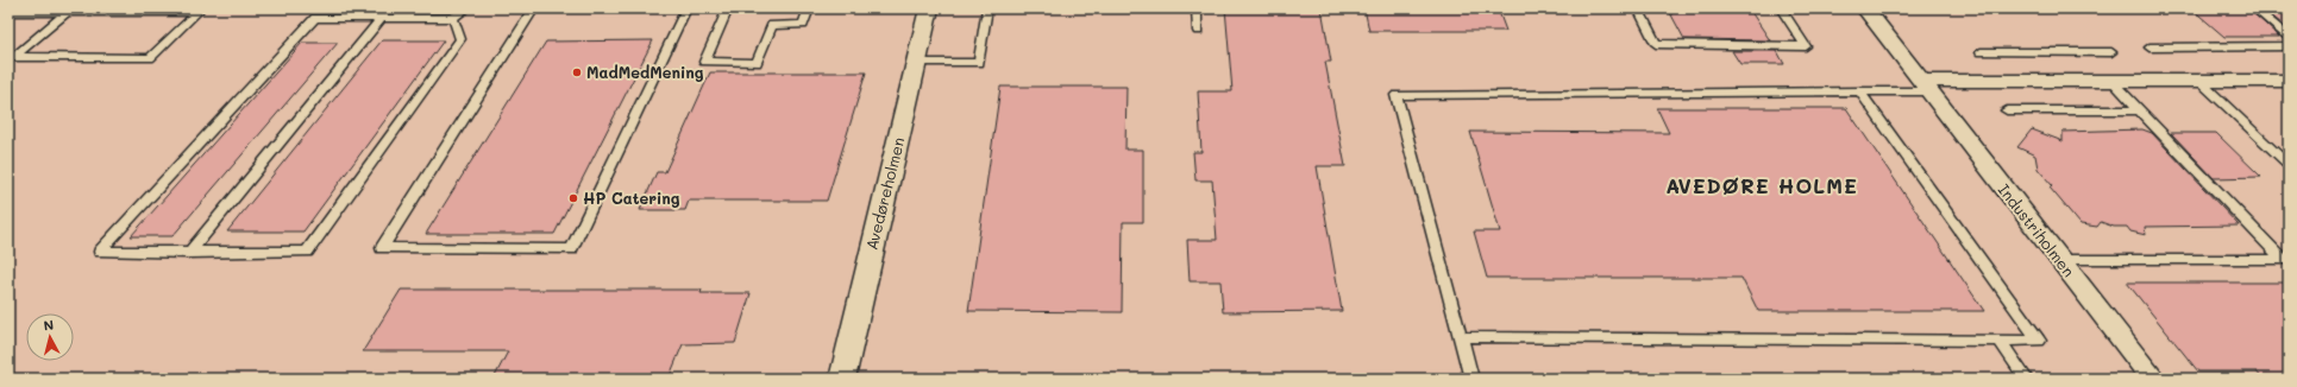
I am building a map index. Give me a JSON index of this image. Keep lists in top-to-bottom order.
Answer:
{
  "streets": {
    "street": ["Avedøreholmen", "Industriholmen"]
  },
  "districts": ["AVEDØRE HOLME"],
  "places": ["MadMedMening", "HP Catering"],
  "north": "top"
}
